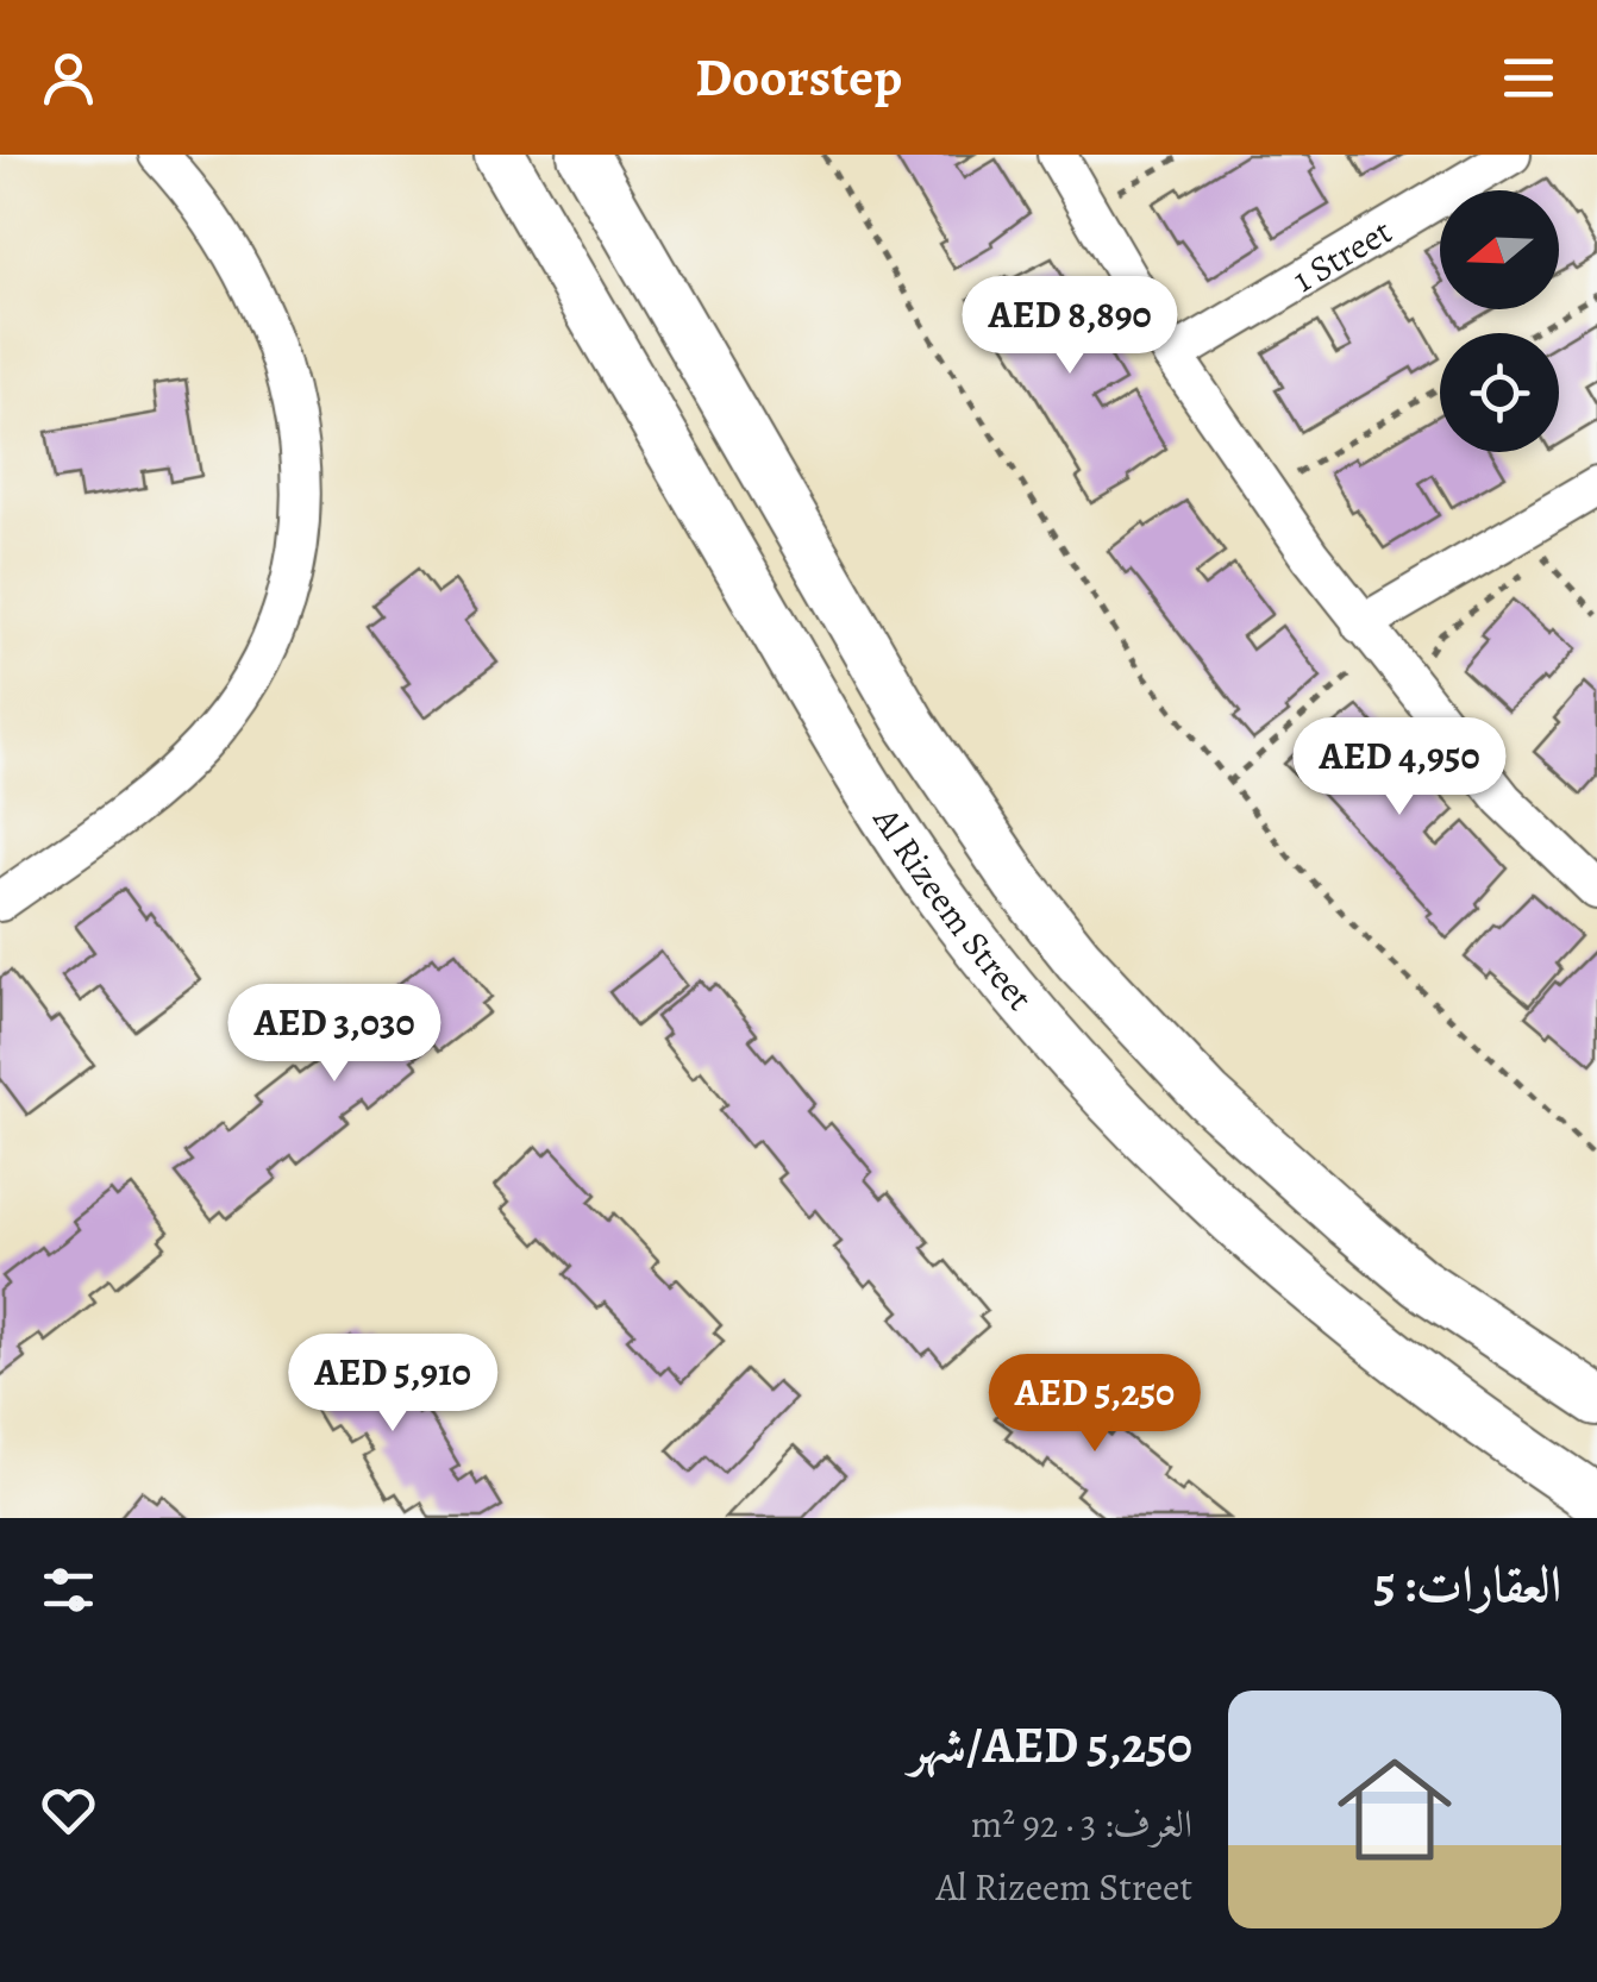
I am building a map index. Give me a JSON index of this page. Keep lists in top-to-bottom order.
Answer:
{
  "streets": {
    "street": ["1 Street", "Al Rizeem Street"]
  },
  "north": "left",
  "page": {
    "header": "Doorstep",
    "price": [
      "AED 8,890",
      "AED 4,950",
      "AED 3,030",
      "AED 5,910",
      "AED 5,250"
    ],
    "heading": "العقارات: 5",
    "list": [
      {
        "name": "AED 5,250/شهر",
        "note": "الغرف: 3 · 92 m² · Al Rizeem Street"
      }
    ]
  }
}
